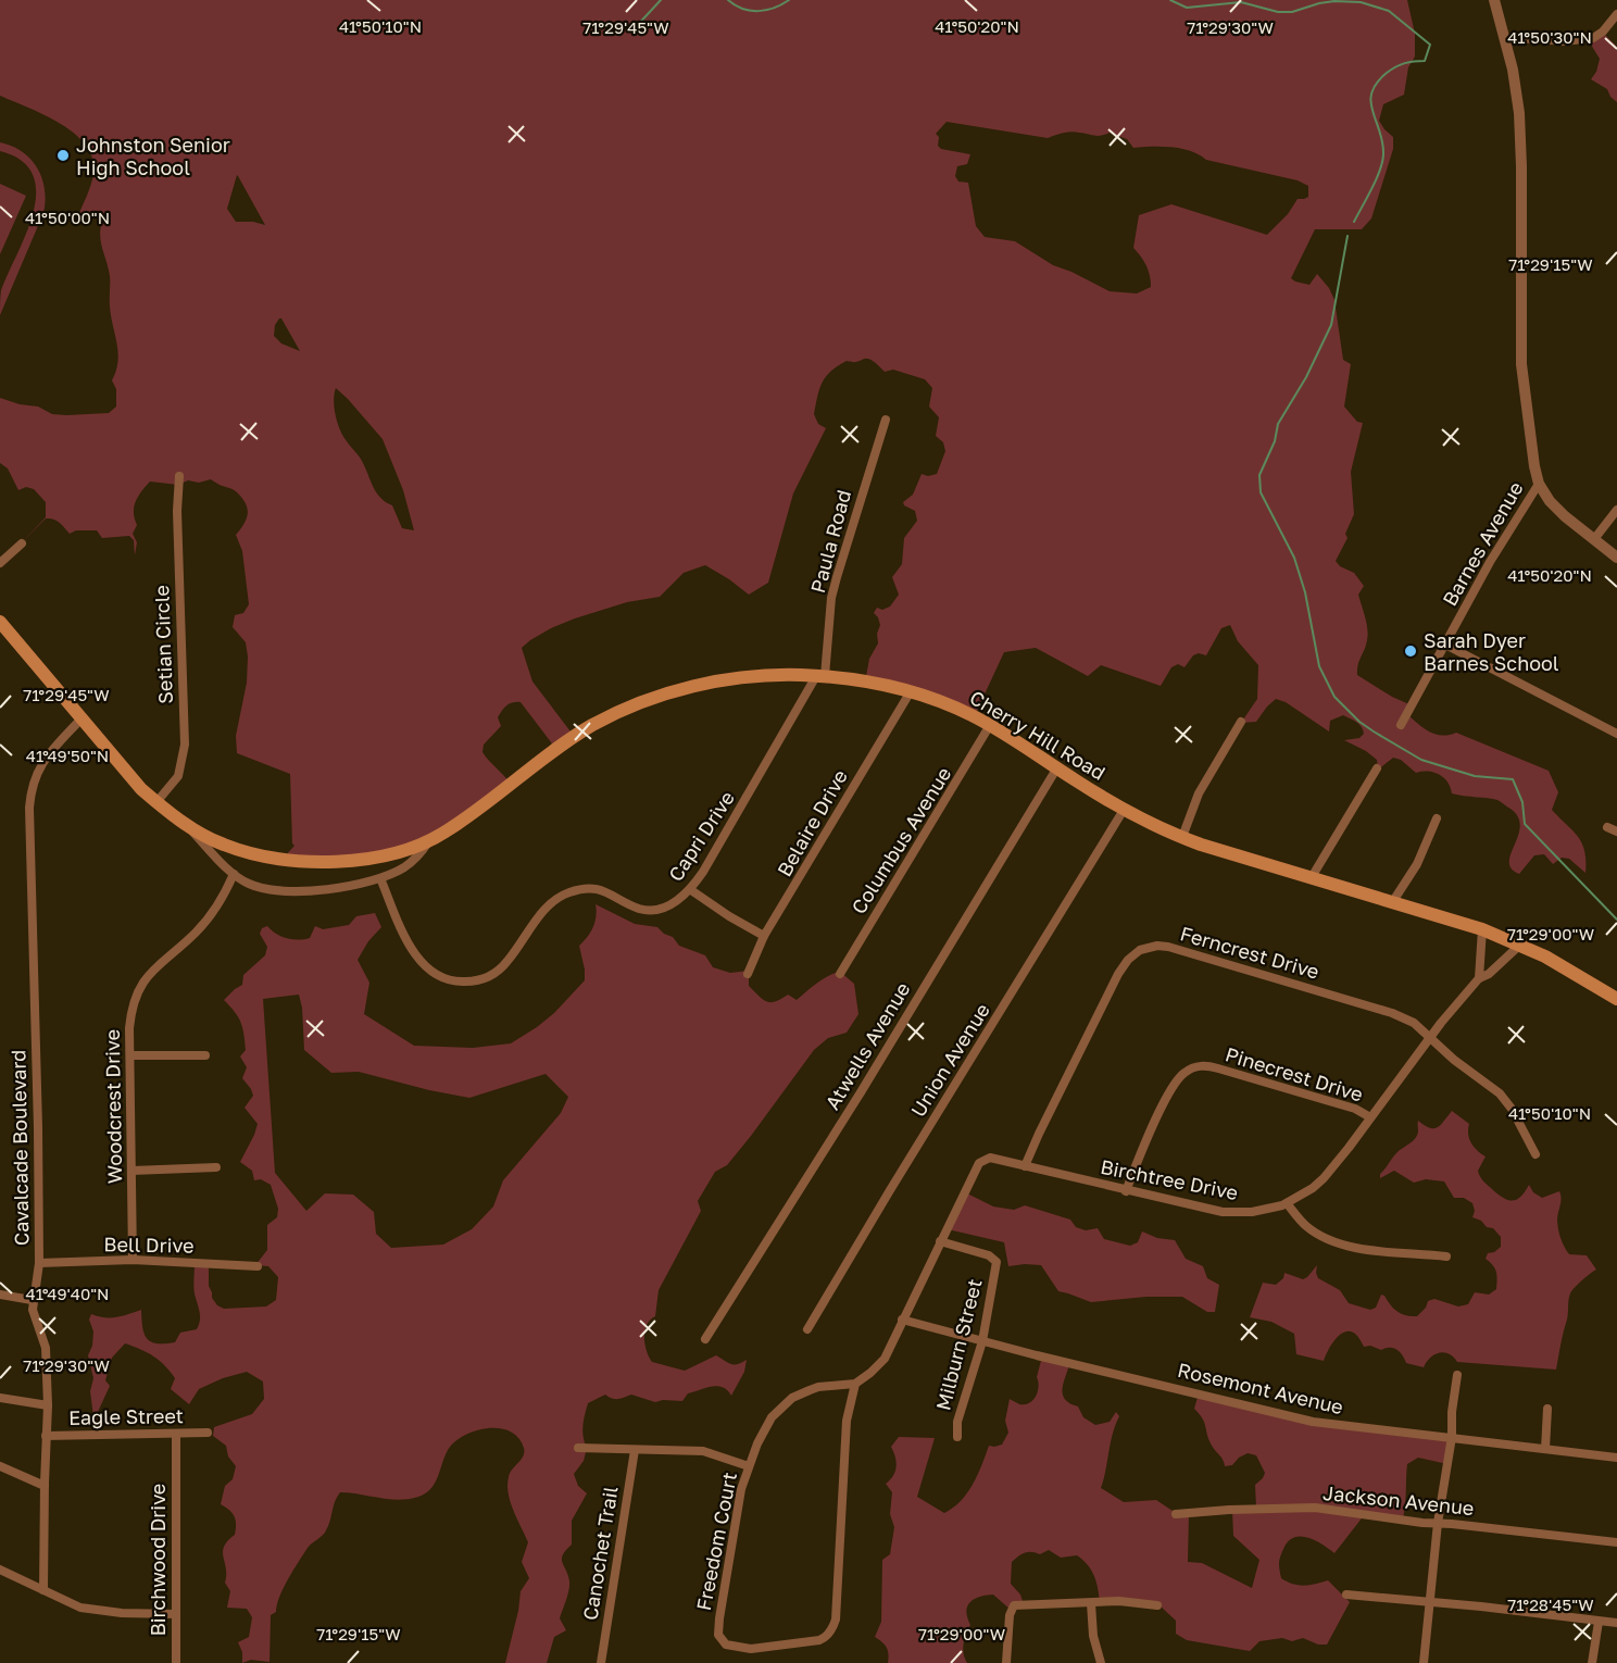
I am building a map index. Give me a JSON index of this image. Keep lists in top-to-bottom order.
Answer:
{
  "streets": {
    "main road": ["Cherry Hill Road"],
    "street": [
      "Paula Road",
      "Barnes Avenue",
      "Setian Circle",
      "Belaire Drive",
      "Capri Drive",
      "Columbus Avenue",
      "Ferncrest Drive",
      "Atwells Avenue",
      "Union Avenue",
      "Pinecrest Drive",
      "Woodcrest Drive",
      "Cavalcade Boulevard",
      "Birchtree Drive",
      "Bell Drive",
      "Milburn Street",
      "Rosemont Avenue",
      "Eagle Street",
      "Jackson Avenue",
      "Freedom Court",
      "Canochet Trail",
      "Birchwood Drive"
    ]
  },
  "crossings": [
    ["Paula Road", "Cherry Hill Road"],
    ["Paula Road", "Capri Drive"],
    ["Setian Circle", "Cherry Hill Road"],
    ["Cherry Hill Road", "Belaire Drive"],
    ["Cherry Hill Road", "Capri Drive"],
    ["Cherry Hill Road", "Columbus Avenue"],
    ["Cherry Hill Road", "Atwells Avenue"],
    ["Cherry Hill Road", "Union Avenue"],
    ["Cherry Hill Road", "Cavalcade Boulevard"],
    ["Cherry Hill Road", "Birchtree Drive"],
    ["Ferncrest Drive", "Birchtree Drive"],
    ["Pinecrest Drive", "Birchtree Drive"],
    ["Woodcrest Drive", "Bell Drive"],
    ["Cavalcade Boulevard", "Bell Drive"],
    ["Cavalcade Boulevard", "Eagle Street"],
    ["Birchtree Drive", "Milburn Street"],
    ["Milburn Street", "Rosemont Avenue"],
    ["Eagle Street", "Birchwood Drive"]
  ],
  "places": ["Johnston Senior High School", "Sarah Dyer Barnes School"],
  "coordinates": [
    "41°50'10\"N",
    "41°50'20\"N",
    "71°29'45\"W",
    "71°29'30\"W",
    "41°50'30\"N",
    "41°50'00\"N",
    "71°29'15\"W",
    "41°49'50\"N",
    "71°29'00\"W",
    "41°49'40\"N",
    "71°28'45\"W"
  ]
}
